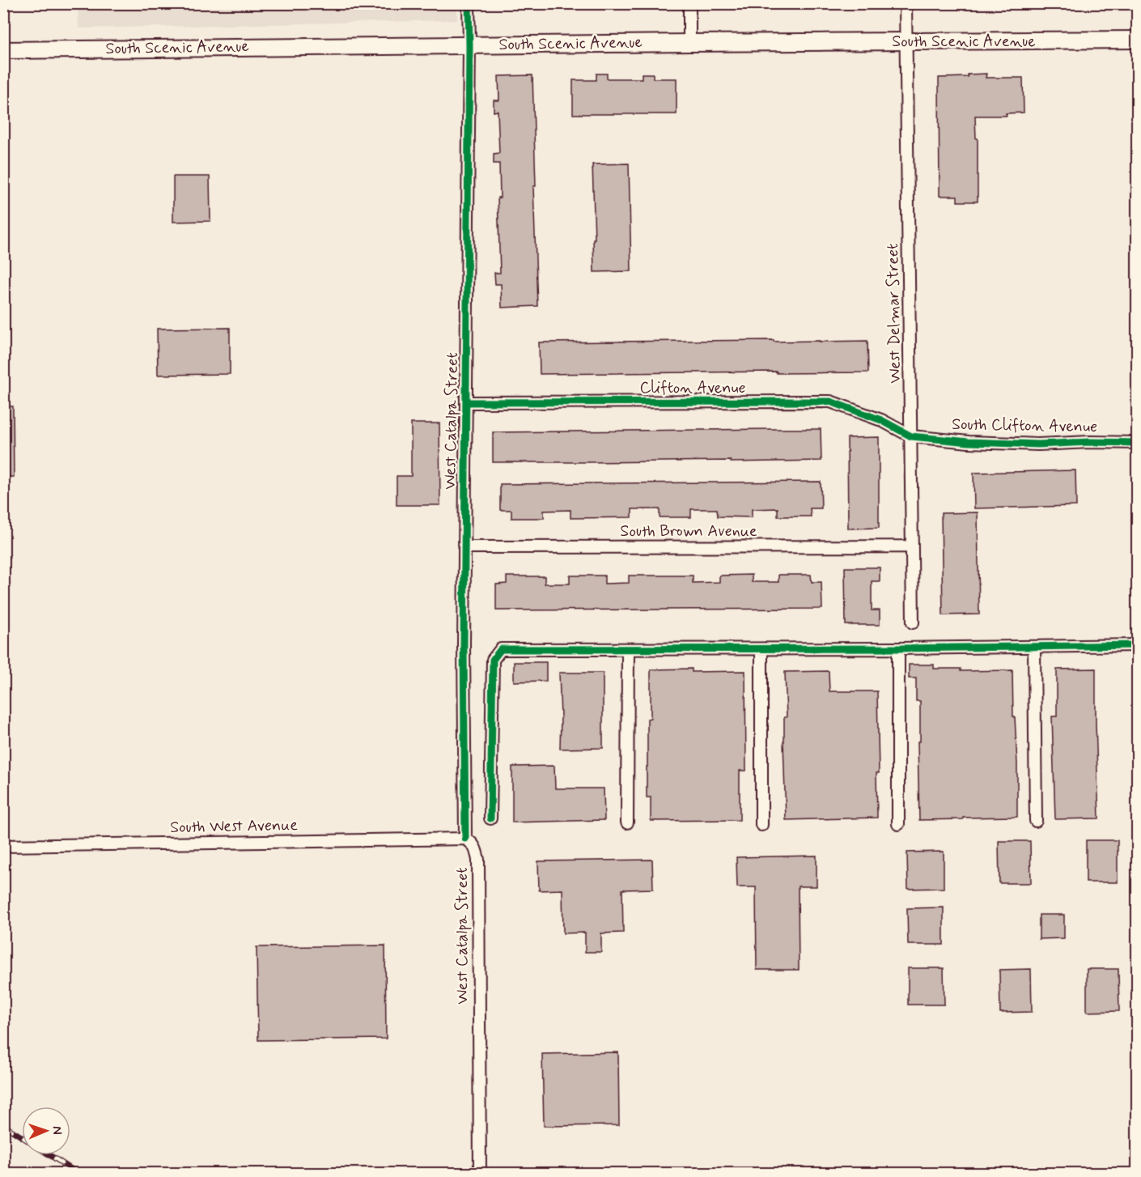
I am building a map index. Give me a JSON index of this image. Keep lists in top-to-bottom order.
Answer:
{
  "streets": {
    "main road": ["South Scenic Avenue"],
    "street": [
      "West Delmar Street",
      "Clifton Avenue",
      "West Catalpa Street",
      "South Clifton Avenue",
      "South Brown Avenue",
      "South West Avenue"
    ]
  },
  "crossings": [
    ["South Scenic Avenue", "West Delmar Street"],
    ["South Scenic Avenue", "West Catalpa Street"],
    ["West Delmar Street", "Clifton Avenue"],
    ["West Delmar Street", "South Clifton Avenue"],
    ["West Delmar Street", "South Brown Avenue"],
    ["Clifton Avenue", "West Catalpa Street"],
    ["Clifton Avenue", "South Clifton Avenue"],
    ["West Catalpa Street", "South Brown Avenue"],
    ["West Catalpa Street", "South West Avenue"]
  ],
  "north": "right"
}
